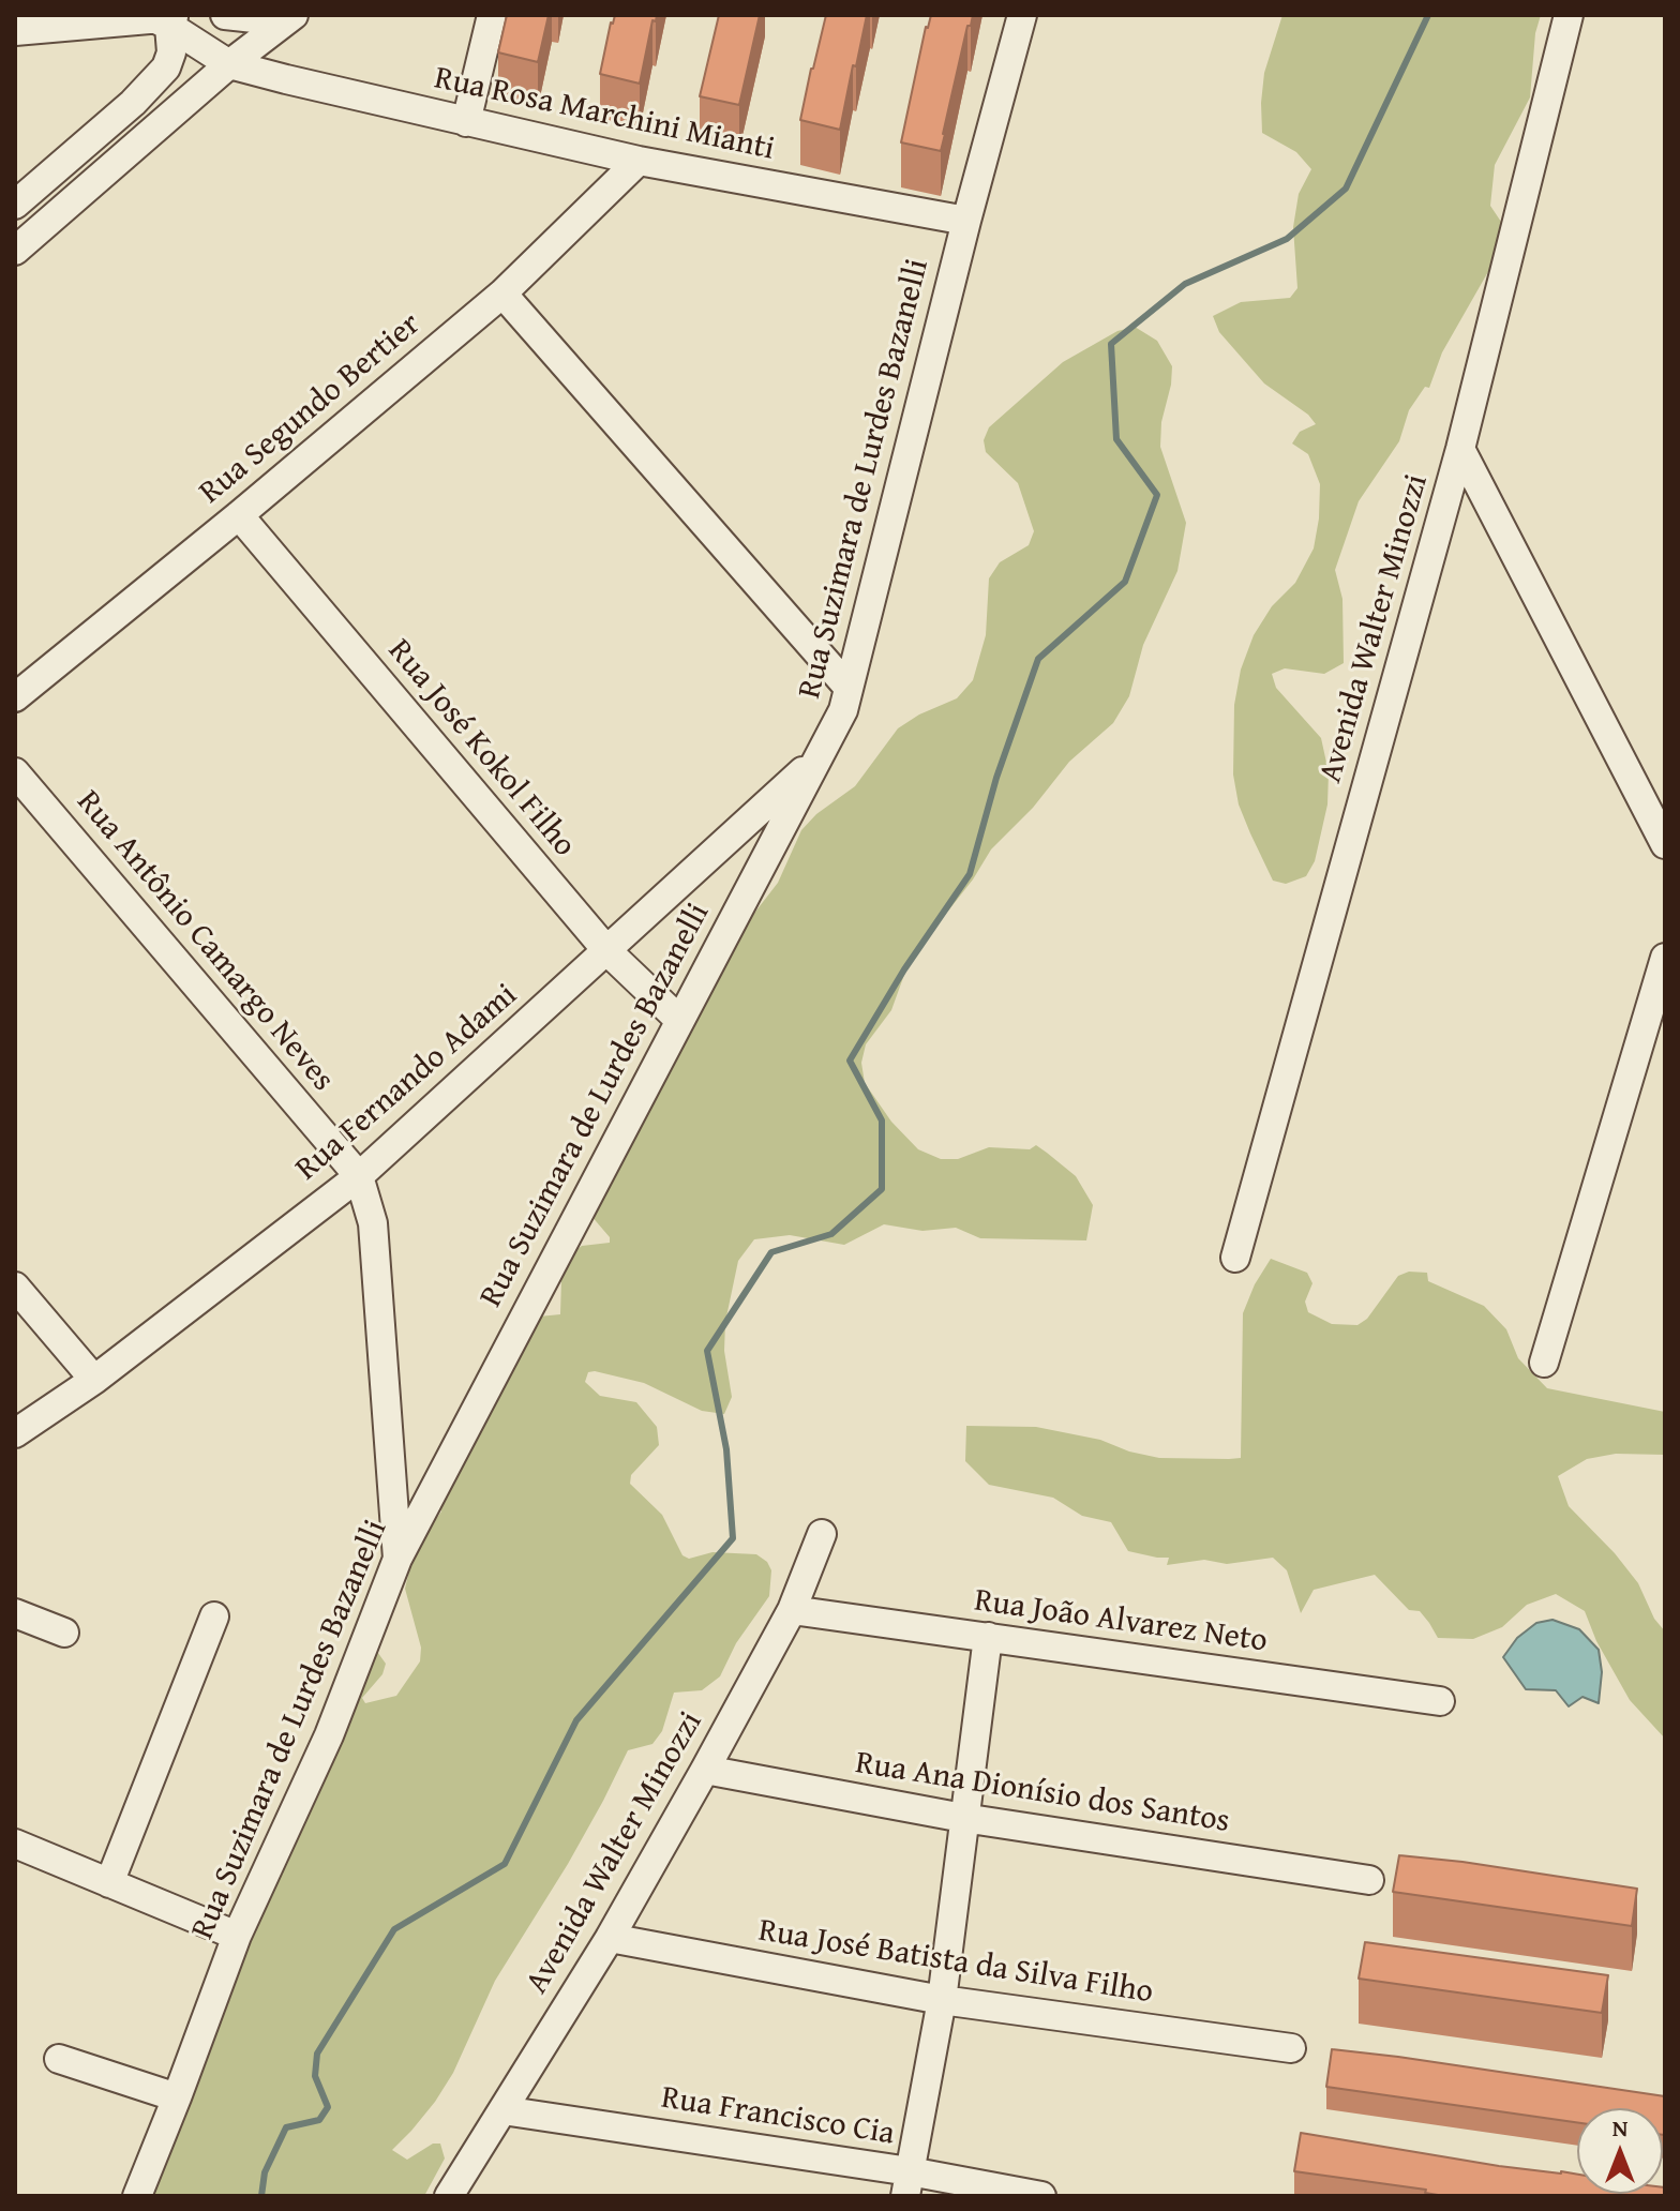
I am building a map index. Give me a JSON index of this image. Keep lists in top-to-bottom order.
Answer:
{
  "streets": {
    "street": [
      "Rua Rosa Marchini Mianti",
      "Rua Segundo Bertier",
      "Rua Suzimara de Lurdes Bazanelli",
      "Avenida Walter Minozzi",
      "Rua José Kokol Filho",
      "Rua Antônio Camargo Neves",
      "Rua Fernando Adami",
      "Rua João Alvarez Neto",
      "Rua Ana Dionísio dos Santos",
      "Rua José Batista da Silva Filho",
      "Rua Francisco Cia"
    ]
  },
  "crossings": [
    ["Rua Rosa Marchini Mianti", "Rua Segundo Bertier"],
    ["Rua Rosa Marchini Mianti", "Rua Suzimara de Lurdes Bazanelli"],
    ["Rua Segundo Bertier", "Rua José Kokol Filho"],
    ["Rua Suzimara de Lurdes Bazanelli", "Rua José Kokol Filho"],
    ["Rua Suzimara de Lurdes Bazanelli", "Rua Antônio Camargo Neves"],
    ["Rua Suzimara de Lurdes Bazanelli", "Rua Fernando Adami"],
    ["Avenida Walter Minozzi", "Rua João Alvarez Neto"],
    ["Avenida Walter Minozzi", "Rua Ana Dionísio dos Santos"],
    ["Avenida Walter Minozzi", "Rua José Batista da Silva Filho"],
    ["Avenida Walter Minozzi", "Rua Francisco Cia"],
    ["Rua José Kokol Filho", "Rua Fernando Adami"],
    ["Rua Antônio Camargo Neves", "Rua Fernando Adami"]
  ],
  "north": "top"
}
